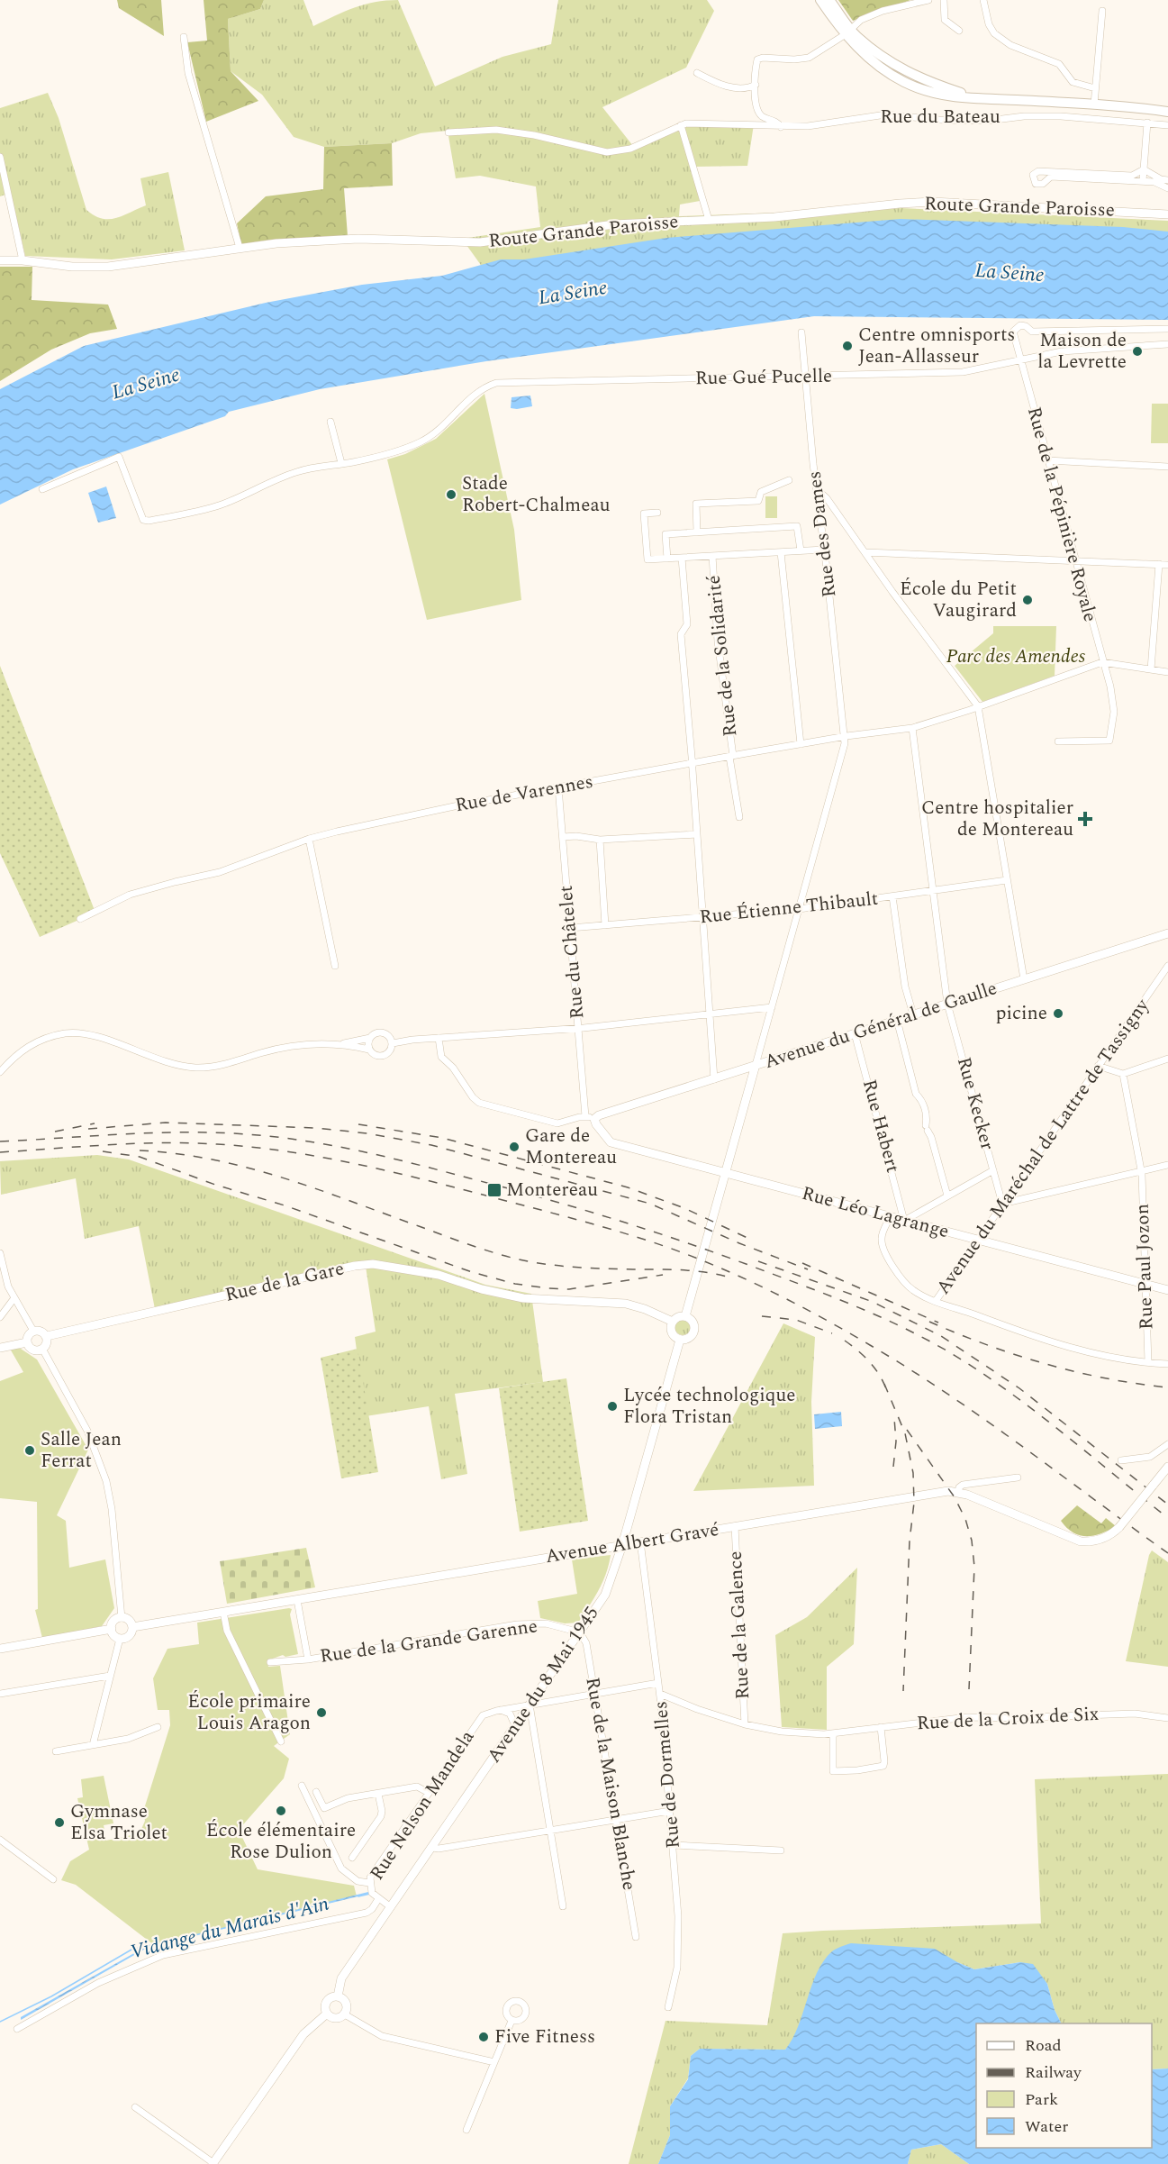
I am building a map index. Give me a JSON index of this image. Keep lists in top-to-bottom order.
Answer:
{
  "streets": {
    "main road": [
      "Route Grande Paroisse",
      "Avenue du Général de Gaulle",
      "Rue Léo Lagrange",
      "Rue de la Gare",
      "Avenue Albert Gravé",
      "Avenue du 8 Mai 1945"
    ],
    "street": [
      "Rue du Bateau",
      "Rue Gué Pucelle",
      "Rue de la Pépinière Royale",
      "Rue des Dames",
      "Rue de la Solidarité",
      "Rue de Varennes",
      "Rue Étienne Thibault",
      "Rue du Châtelet",
      "Rue Kecker",
      "Rue Habert",
      "Avenue du Maréchal de Lattre de Tassigny",
      "Rue Paul Jozon",
      "Rue de la Galence",
      "Rue de la Grande Garenne",
      "Rue de la Croix de Six",
      "Rue de Dormelles",
      "Rue de la Maison Blanche",
      "Rue Nelson Mandela"
    ]
  },
  "crossings": [
    ["Rue Gué Pucelle", "Rue de la Pépinière Royale"],
    ["Rue Gué Pucelle", "Rue des Dames"],
    ["Rue de la Pépinière Royale", "Rue de Varennes"],
    ["Rue des Dames", "Rue de Varennes"],
    ["Rue des Dames", "Rue Étienne Thibault"],
    ["Rue des Dames", "Avenue du Général de Gaulle"],
    ["Rue de la Solidarité", "Rue de Varennes"],
    ["Rue de Varennes", "Rue du Châtelet"],
    ["Rue de Varennes", "Rue Kecker"],
    ["Rue Étienne Thibault", "Rue du Châtelet"],
    ["Rue Étienne Thibault", "Rue Kecker"],
    ["Rue du Châtelet", "Avenue du Général de Gaulle"],
    ["Rue du Châtelet", "Rue Léo Lagrange"],
    ["Avenue du Général de Gaulle", "Rue Kecker"],
    ["Avenue du Général de Gaulle", "Rue Habert"],
    ["Avenue du Général de Gaulle", "Rue Léo Lagrange"],
    ["Rue Kecker", "Avenue du Maréchal de Lattre de Tassigny"],
    ["Rue Habert", "Rue Léo Lagrange"],
    ["Avenue du Maréchal de Lattre de Tassigny", "Rue Léo Lagrange"],
    ["Rue Léo Lagrange", "Rue Paul Jozon"],
    ["Rue de la Gare", "Avenue du 8 Mai 1945"],
    ["Avenue Albert Gravé", "Rue de la Galence"],
    ["Avenue Albert Gravé", "Rue de la Grande Garenne"],
    ["Avenue Albert Gravé", "Avenue du 8 Mai 1945"],
    ["Avenue Albert Gravé", "Rue de Dormelles"],
    ["Rue de la Galence", "Rue de la Croix de Six"],
    ["Rue de la Grande Garenne", "Avenue du 8 Mai 1945"],
    ["Rue de la Grande Garenne", "Rue de la Maison Blanche"],
    ["Avenue du 8 Mai 1945", "Rue de la Maison Blanche"],
    ["Avenue du 8 Mai 1945", "Rue Nelson Mandela"],
    ["Rue de la Croix de Six", "Rue de Dormelles"]
  ],
  "water": ["La Seine", "Vidange du Marais d'Ain"],
  "parks": ["Parc des Amendes"],
  "places": {
    "other": [
      "Centre omnisports Jean-Allasseur",
      "Maison de la Levrette",
      "Stade Robert-Chalmeau",
      "École du Petit Vaugirard",
      "picine",
      "Gare de Montereau",
      "Lycée technologique Flora Tristan",
      "Salle Jean Ferrat",
      "École primaire Louis Aragon",
      "École élémentaire Rose Dulion",
      "Gymnase Elsa Triolet",
      "Five Fitness"
    ],
    "health": ["Centre hospitalier de Montereau"],
    "transit": ["Montereau"]
  },
  "legend": [
    "Road",
    "Railway",
    "Park",
    "Water"
  ]
}
